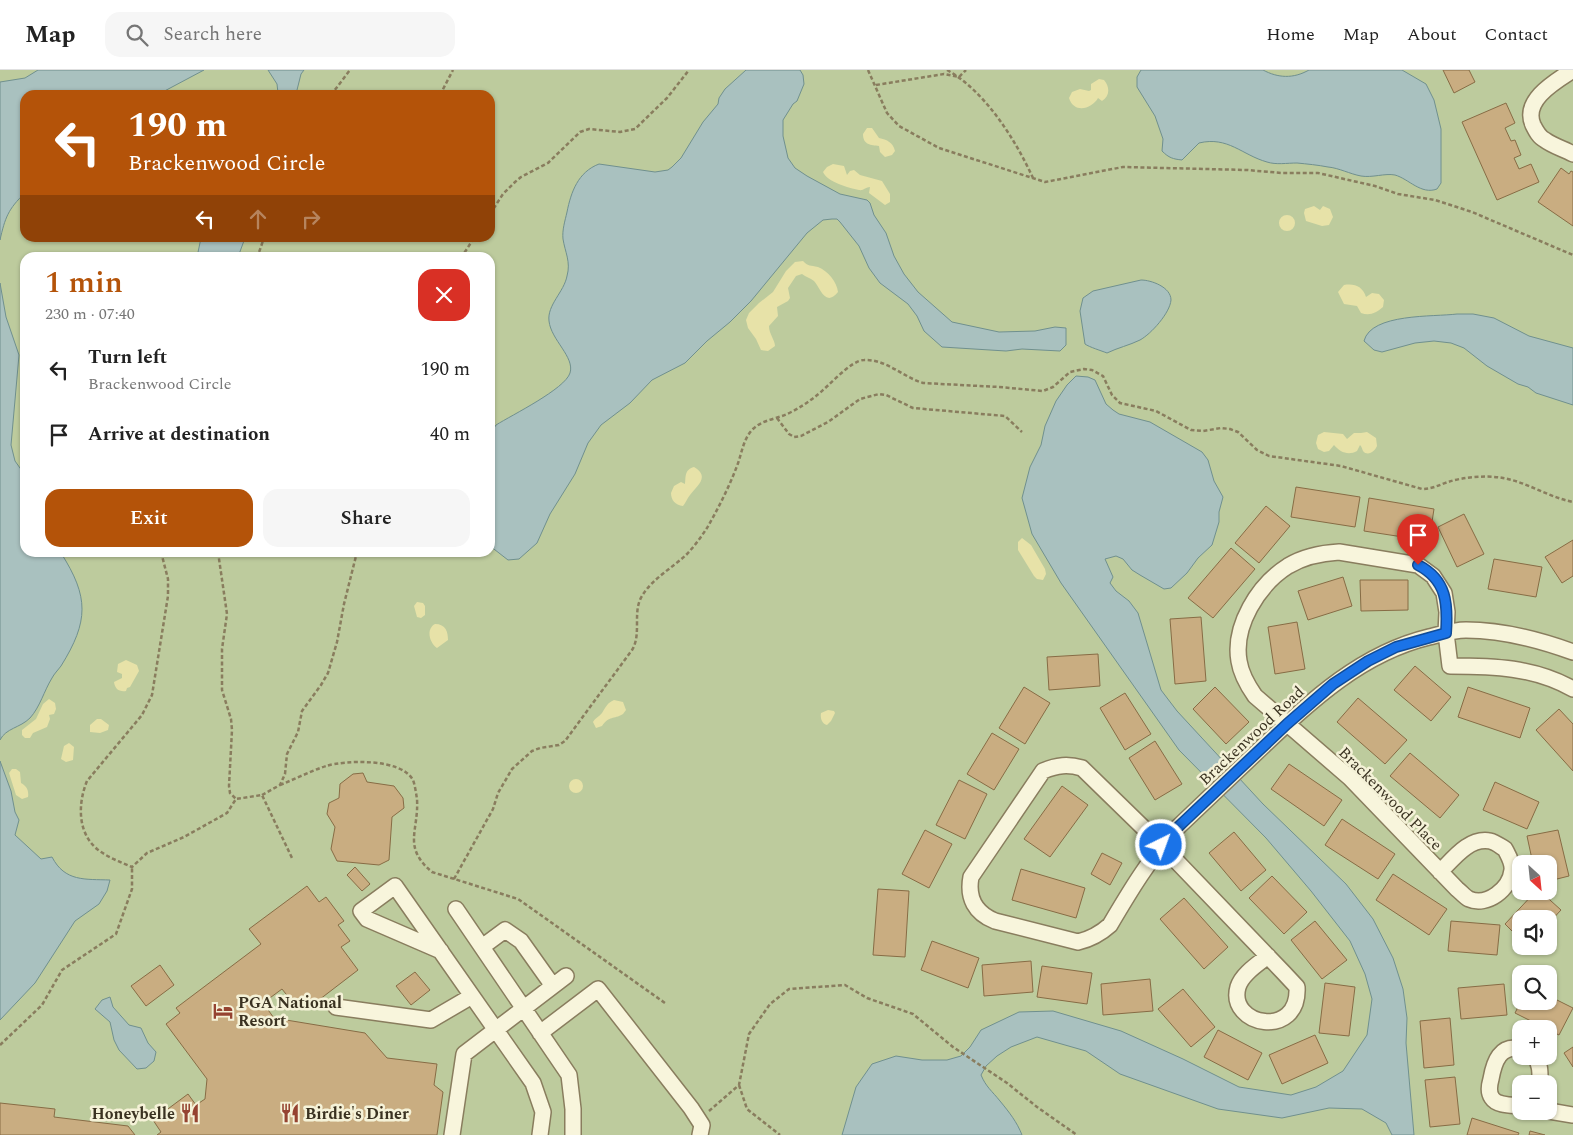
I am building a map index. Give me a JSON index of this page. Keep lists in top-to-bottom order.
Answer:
{
  "streets": {
    "street": ["Brackenwood Road", "Brackenwood Place"]
  },
  "crossings": [
    ["Brackenwood Road", "Brackenwood Place"]
  ],
  "places": {
    "hotel": ["PGA National Resort"],
    "restaurant": ["Honeybelle", "Birdie's Diner"]
  },
  "north": "bottom right",
  "page": {
    "header": "Map",
    "search": "Search here",
    "nav": [
      "Home",
      "Map",
      "About",
      "Contact"
    ],
    "turn": ["190 m", "Brackenwood Circle"],
    "heading": ["1 min", "230 m · 07:40"],
    "list": [
      {
        "name": "Turn left",
        "note": "Brackenwood Circle",
        "value": "190 m"
      },
      {
        "name": "Arrive at destination",
        "value": "40 m"
      }
    ],
    "buttons": ["Exit", "Share"],
    "map_buttons": ["+", "−"]
  }
}
